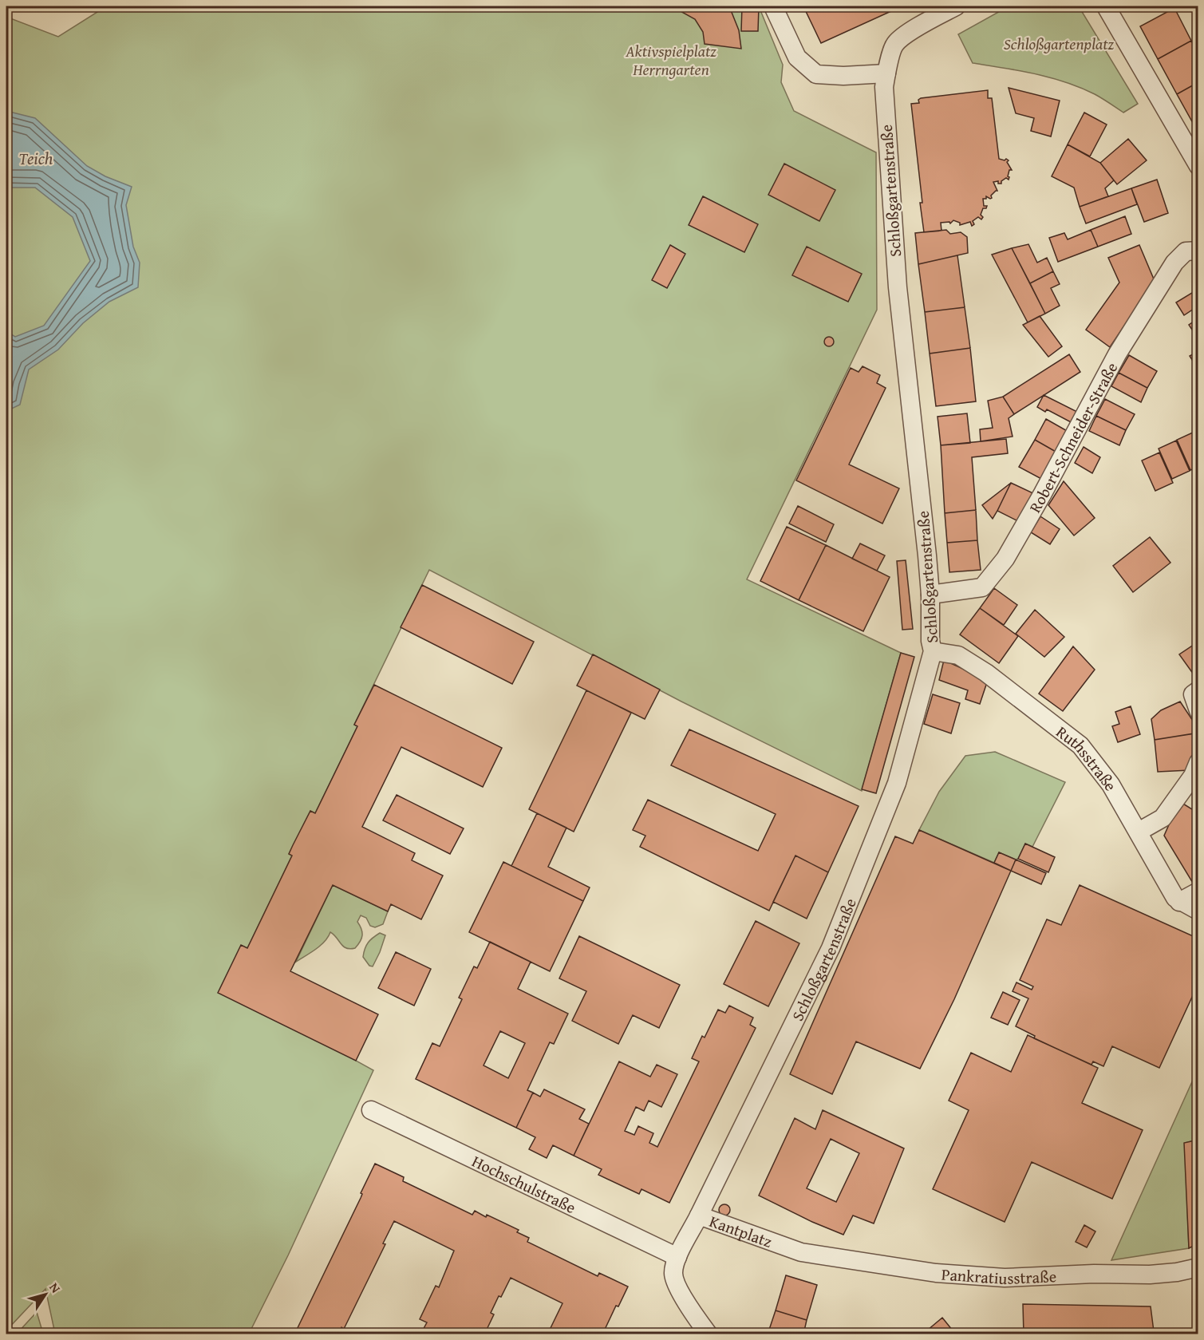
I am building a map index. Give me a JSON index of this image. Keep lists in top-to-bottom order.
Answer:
{
  "streets": {
    "street": [
      "Schloßgartenstraße",
      "Robert-Schneider-Straße",
      "Ruthsstraße",
      "Hochschulstraße",
      "Kantplatz",
      "Pankratiusstraße"
    ]
  },
  "crossings": [
    ["Schloßgartenstraße", "Robert-Schneider-Straße"],
    ["Schloßgartenstraße", "Ruthsstraße"],
    ["Schloßgartenstraße", "Kantplatz"],
    ["Hochschulstraße", "Kantplatz"],
    ["Kantplatz", "Pankratiusstraße"]
  ],
  "water": ["Teich"],
  "parks": ["Schloßgartenplatz", "Aktivspielplatz Herrngarten"],
  "north": "top right"
}
